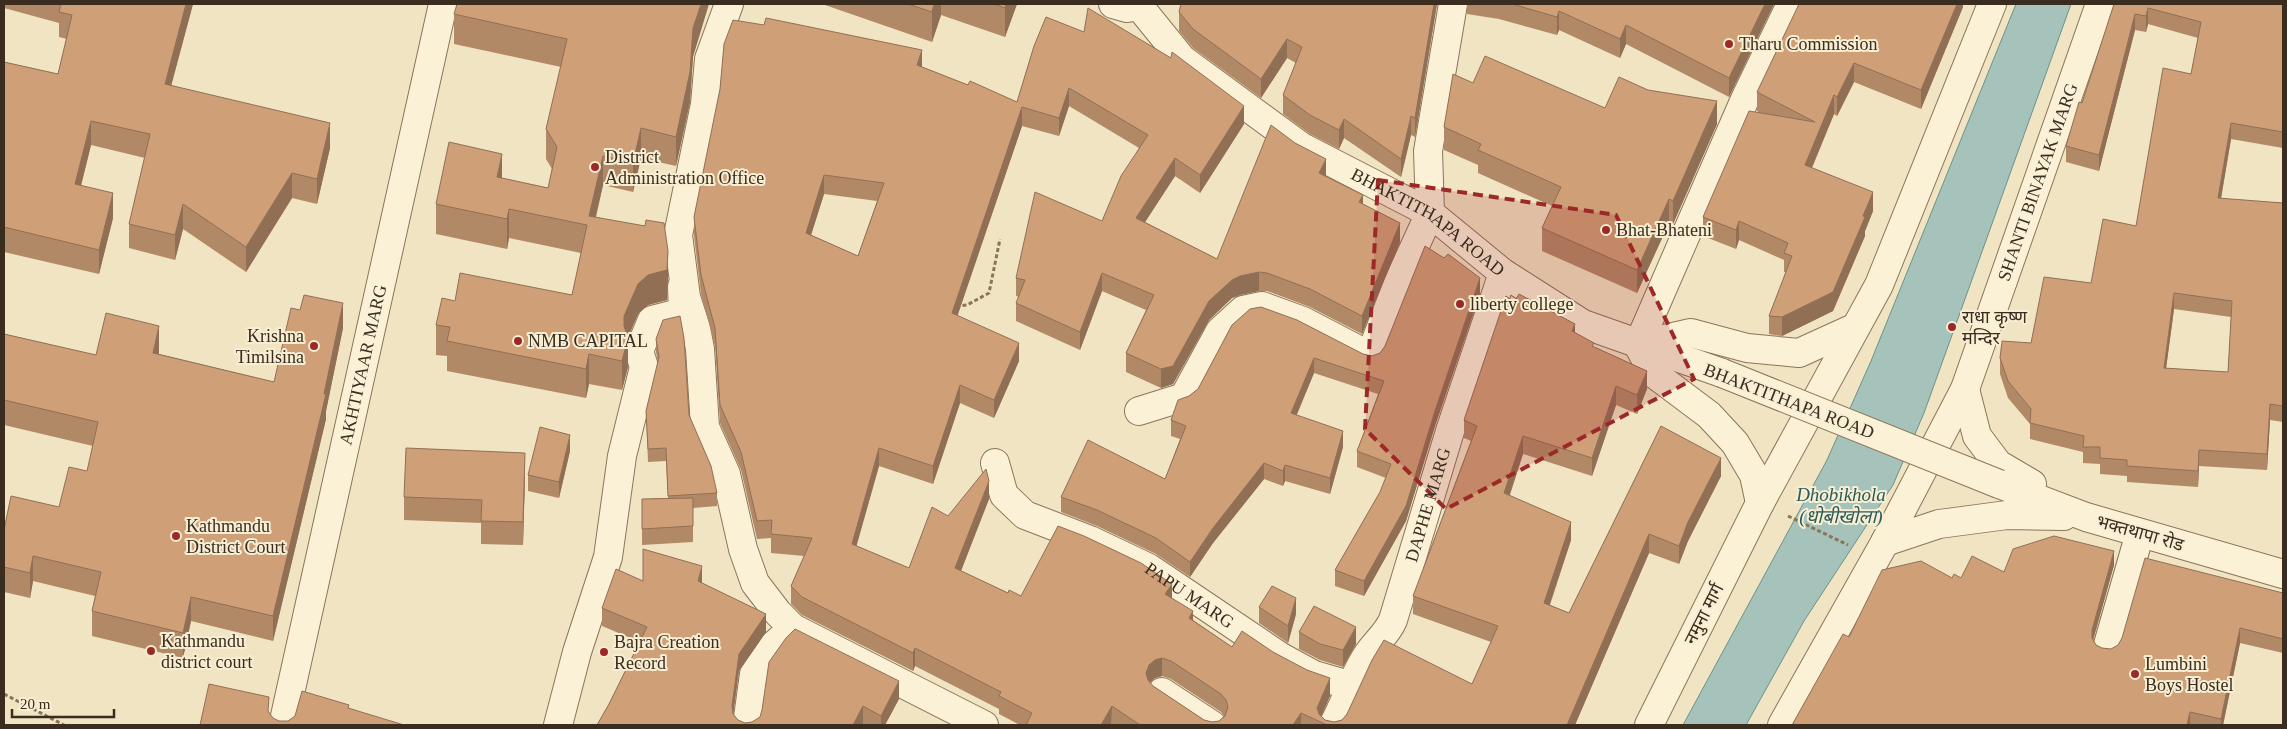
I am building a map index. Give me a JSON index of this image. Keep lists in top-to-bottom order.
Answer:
{
  "streets": {
    "street": [
      "SHANTI BINAYAK MARG",
      "BHAKTITHAPA ROAD",
      "AKHTIYAAR MARG",
      "DAPHE MARG",
      "भक्तथापा रोड",
      "PAPU MARG",
      "नमुना मार्ग"
    ]
  },
  "crossings": [
    ["BHAKTITHAPA ROAD", "DAPHE MARG"],
    ["BHAKTITHAPA ROAD", "भक्तथापा रोड"],
    ["DAPHE MARG", "PAPU MARG"]
  ],
  "water": ["Dhobikhola (धोबीखोला)"],
  "places": [
    "Tharu Commission",
    "District Administration Office",
    "Bhat-Bhateni",
    "liberty college",
    "राधा कृष्ण मन्दिर",
    "NMB CAPITAL",
    "Krishna Timilsina",
    "Kathmandu District Court",
    "Kathmandu district court",
    "Bajra Creation Record",
    "Lumbini Boys Hostel"
  ],
  "scale_bar": "20 m"
}
